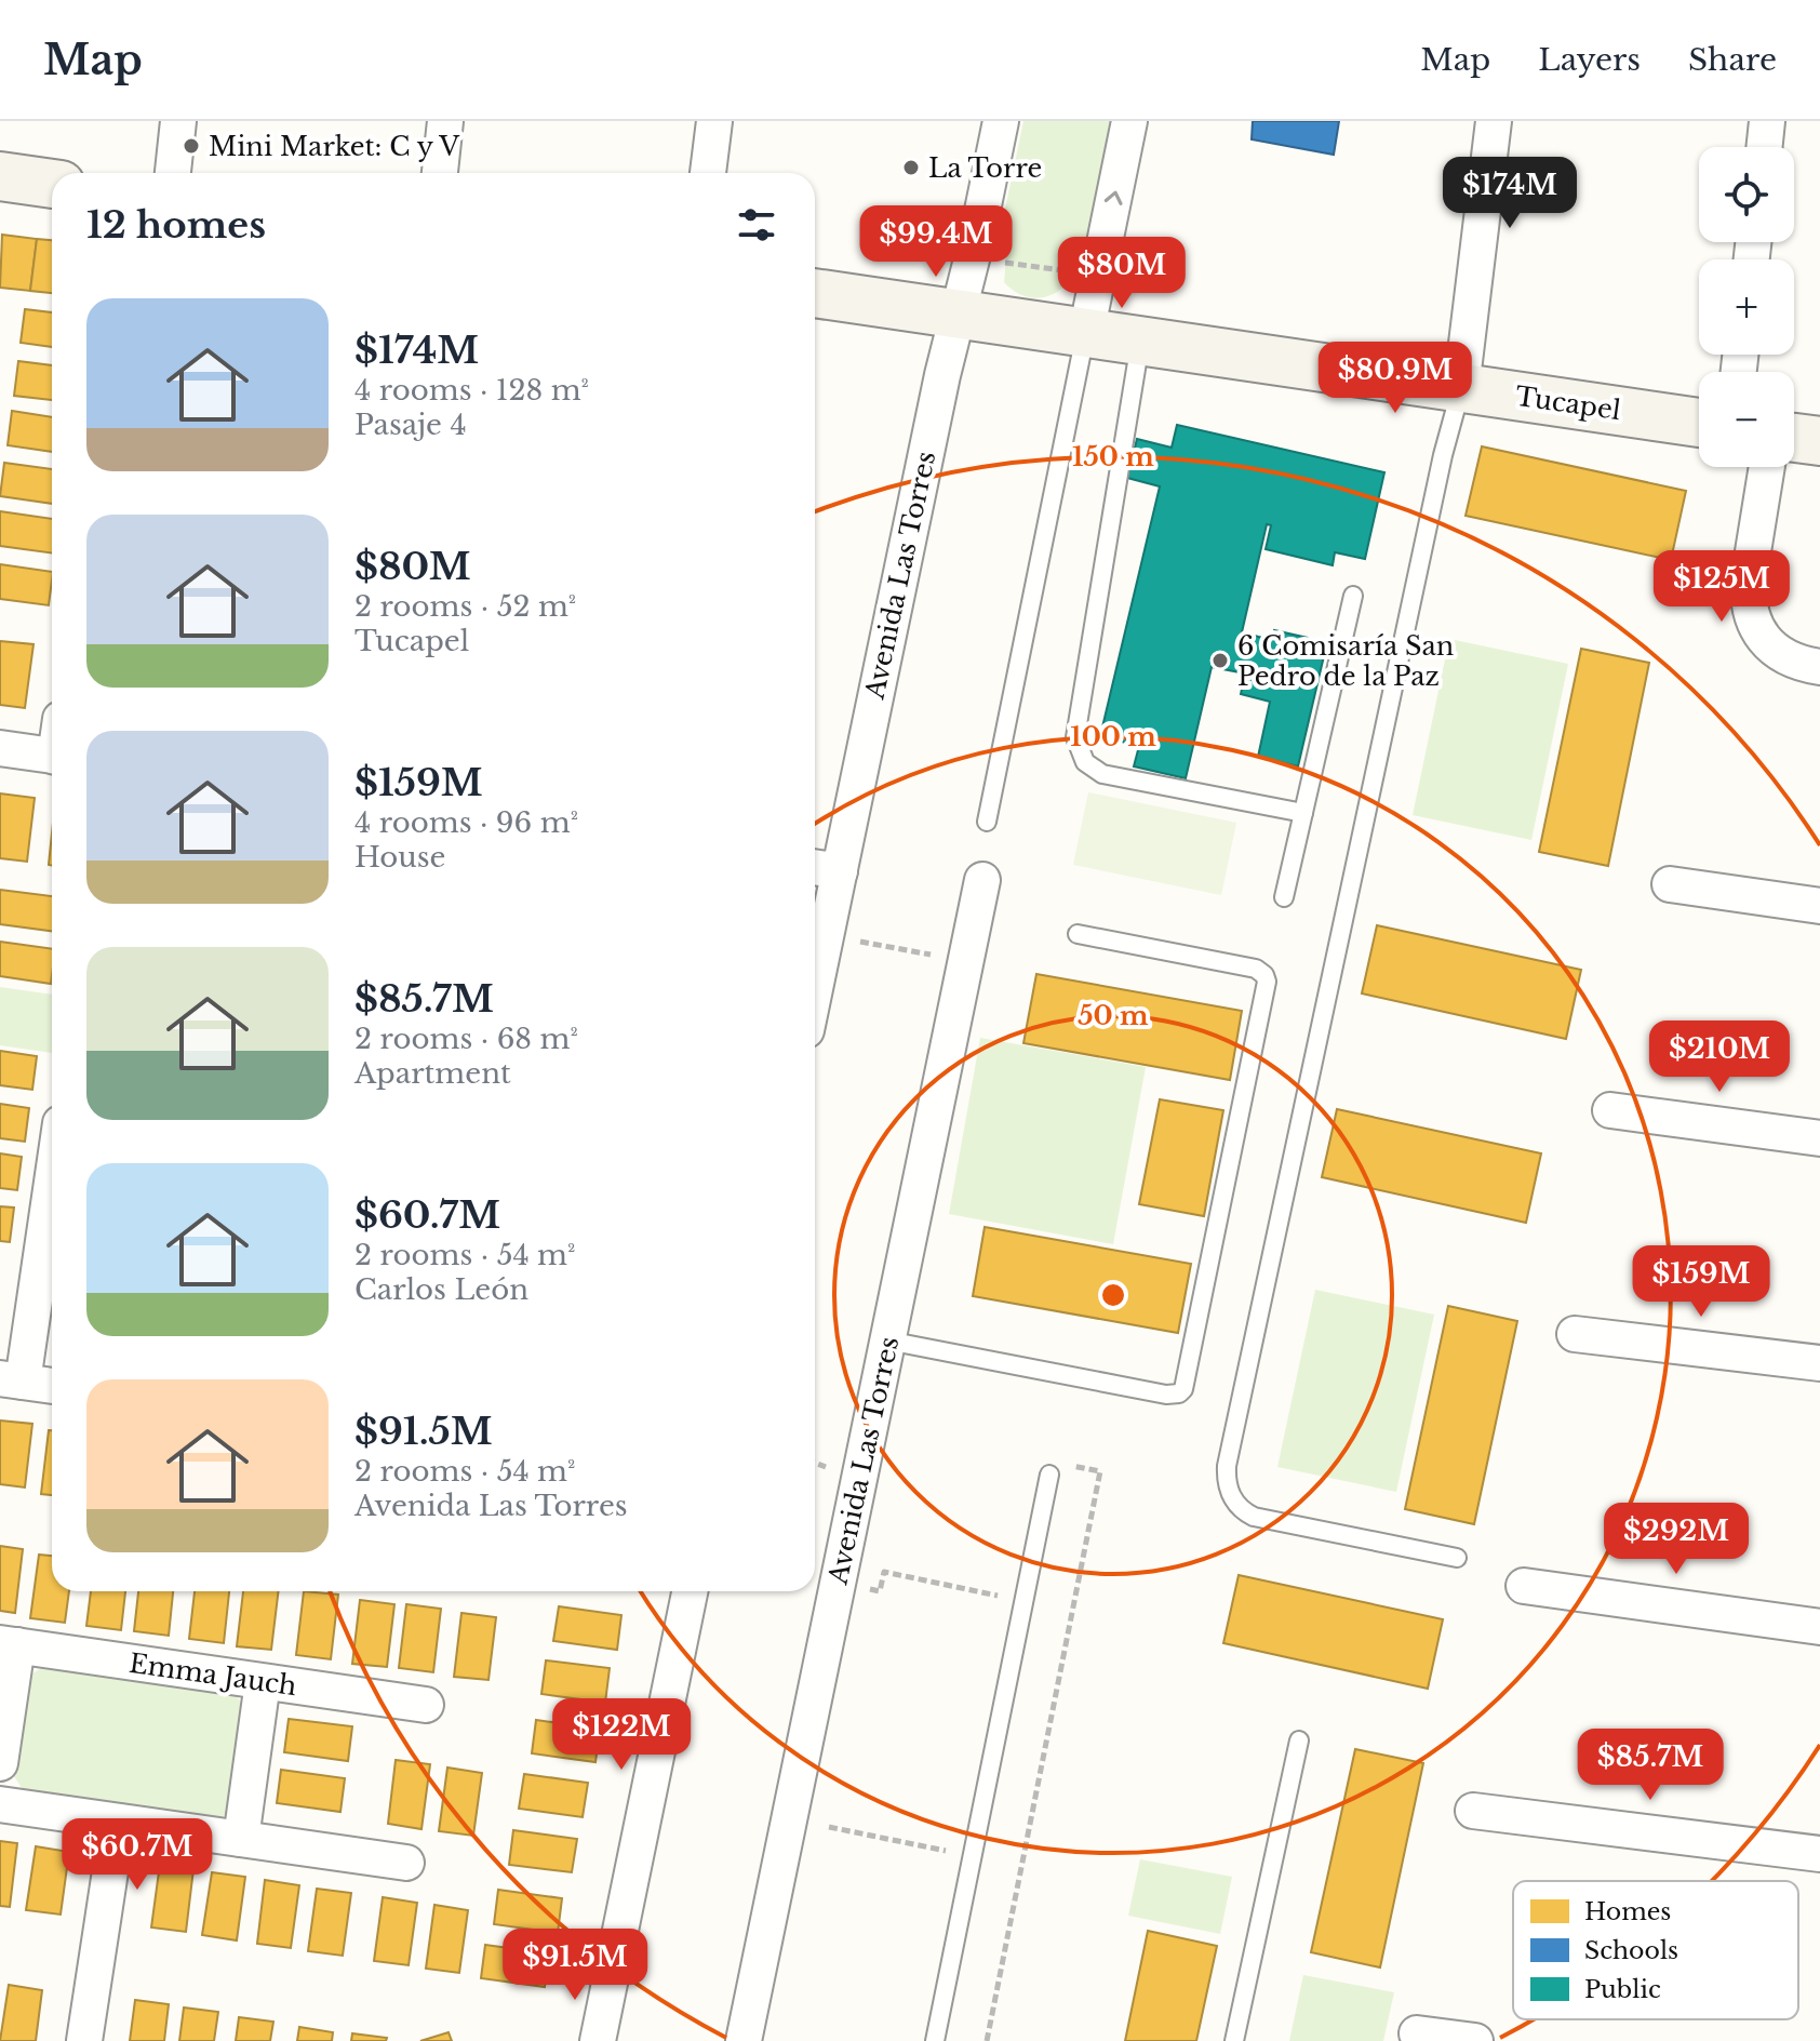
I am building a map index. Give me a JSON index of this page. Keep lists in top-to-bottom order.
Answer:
{
  "streets": {
    "main road": ["Tucapel"],
    "street": ["Avenida Las Torres", "Emma Jauch"]
  },
  "crossings": [
    ["Tucapel", "Avenida Las Torres"]
  ],
  "places": ["Mini Market: C y V", "La Torre", "6 Comisaría San Pedro de la Paz"],
  "legend": ["Homes", "Schools", "Public"],
  "page": {
    "header": "Map",
    "nav": ["Map", "Layers", "Share"],
    "map_buttons": ["+", "−"],
    "price": [
      "$174M",
      "$99.4M",
      "$80M",
      "$80.9M",
      "$125M",
      "$210M",
      "$159M",
      "$292M",
      "$122M",
      "$85.7M",
      "$60.7M",
      "$91.5M"
    ],
    "heading": "12 homes",
    "list": [
      {
        "name": "$174M",
        "note": "4 rooms · 128 m² · Pasaje 4"
      },
      {
        "name": "$80M",
        "note": "2 rooms · 52 m² · Tucapel"
      },
      {
        "name": "$159M",
        "note": "4 rooms · 96 m² · House"
      },
      {
        "name": "$85.7M",
        "note": "2 rooms · 68 m² · Apartment"
      },
      {
        "name": "$60.7M",
        "note": "2 rooms · 54 m² · Carlos León"
      },
      {
        "name": "$91.5M",
        "note": "2 rooms · 54 m² · Avenida Las Torres"
      }
    ]
  },
  "rings": ["150 m", "100 m", "50 m"]
}
